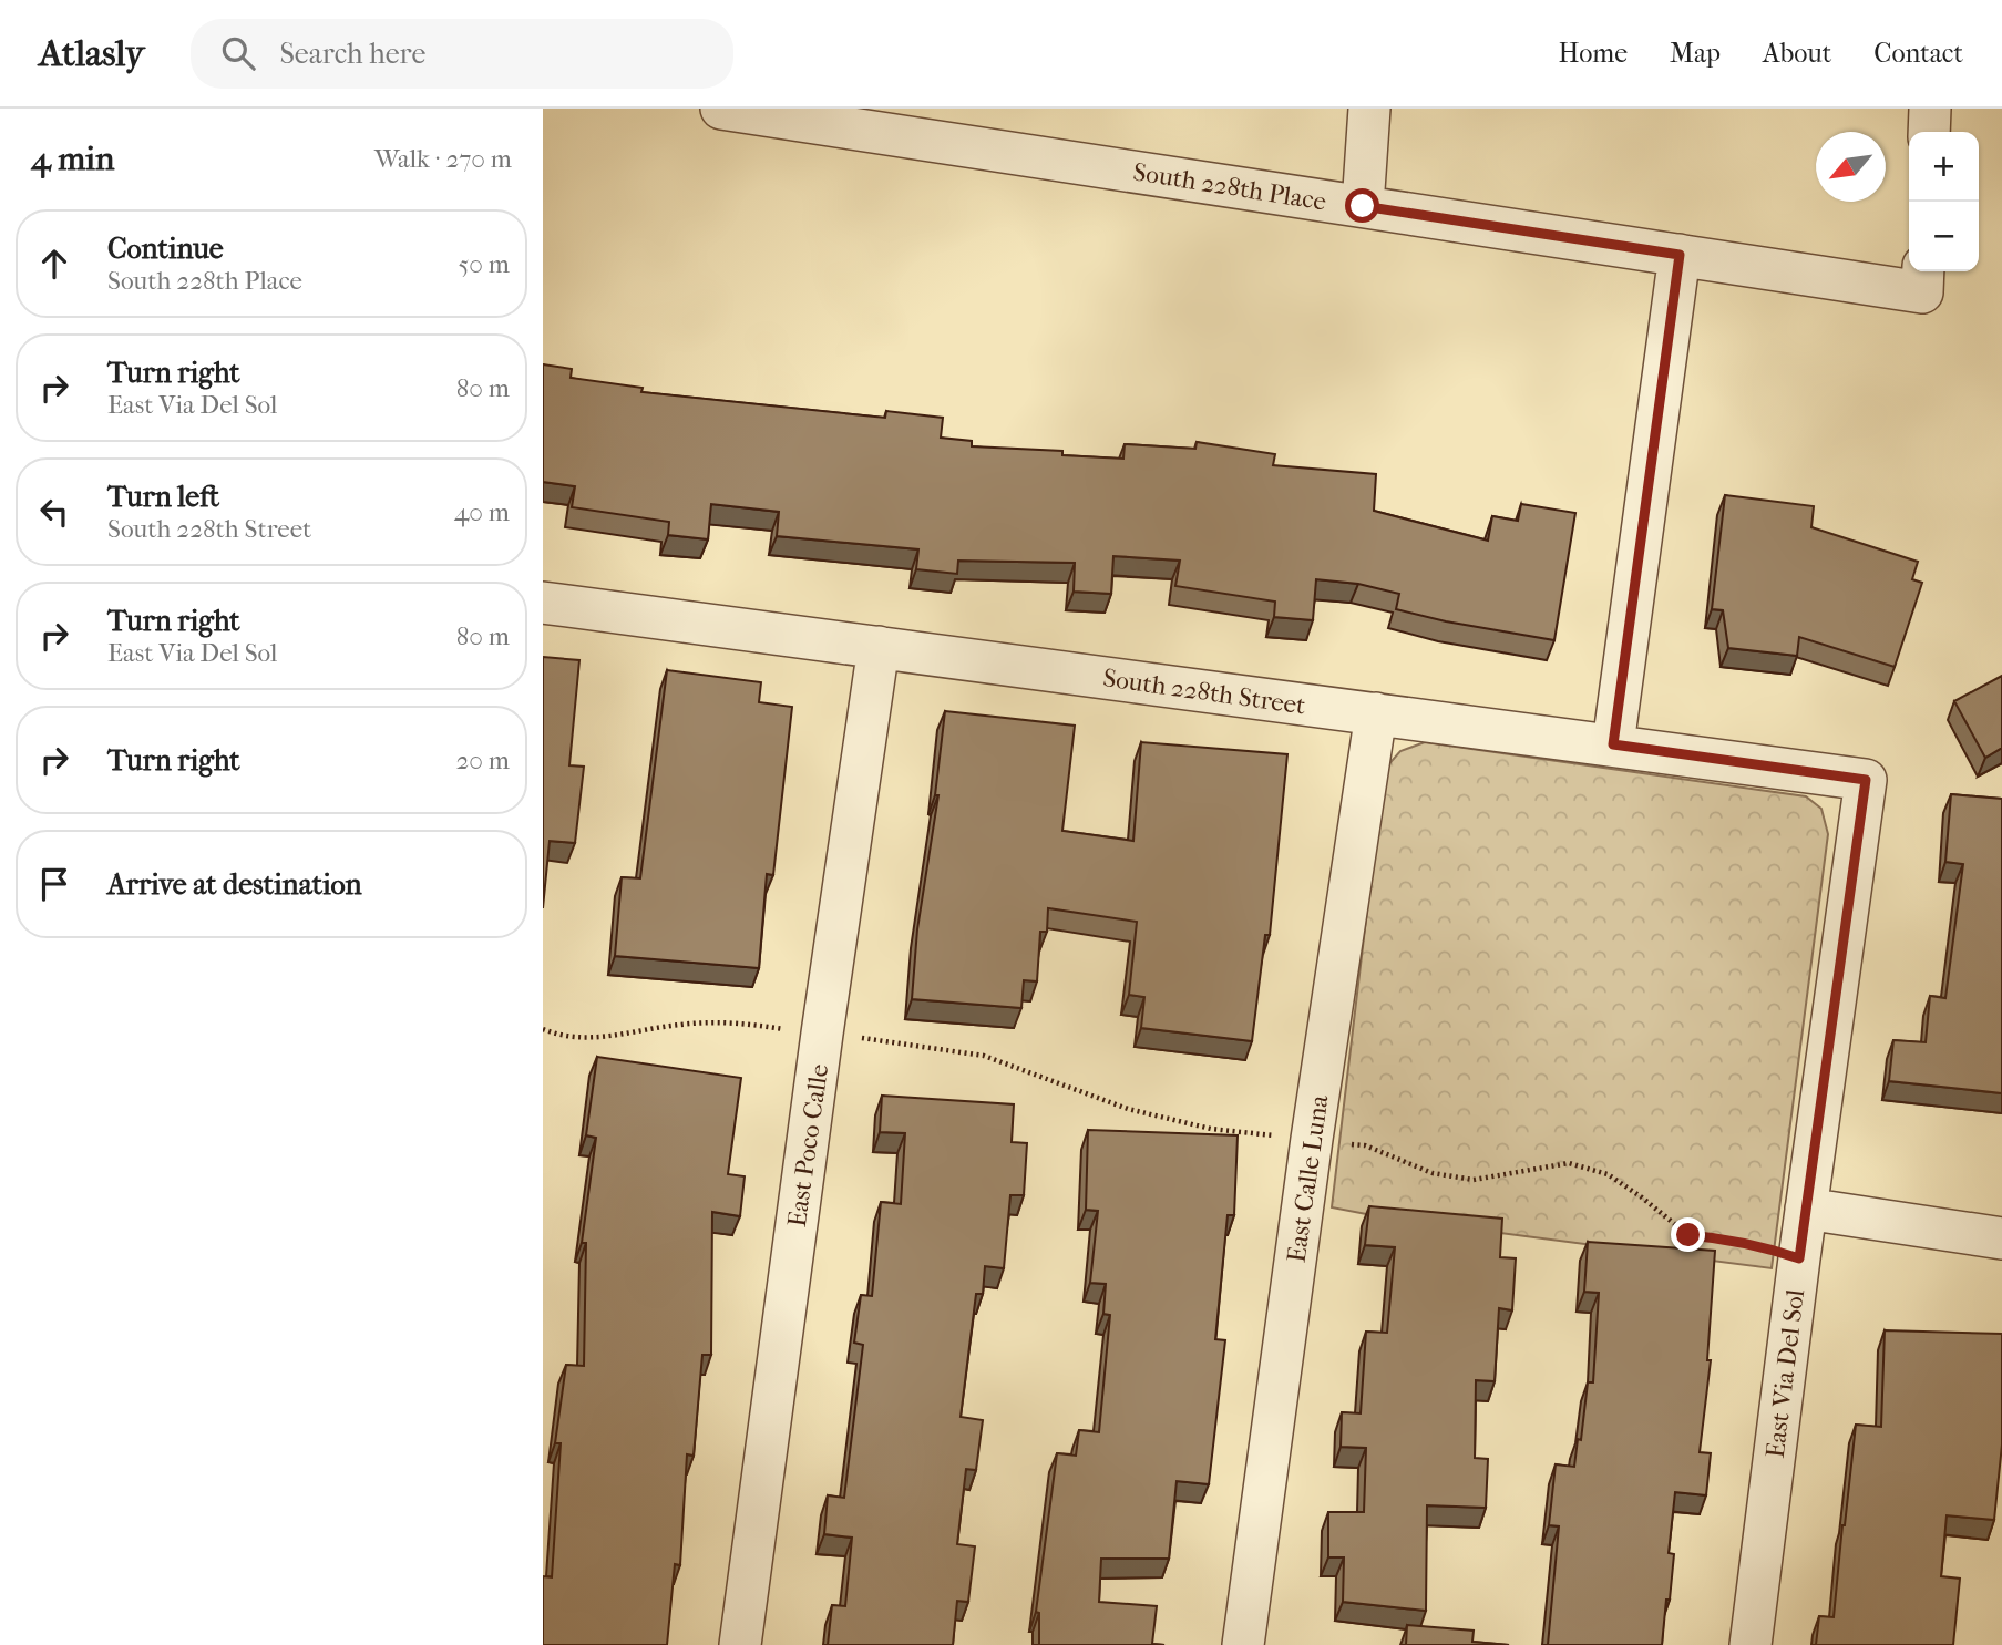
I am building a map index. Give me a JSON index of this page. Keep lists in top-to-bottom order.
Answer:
{
  "streets": {
    "street": [
      "South 228th Place",
      "South 228th Street",
      "East Poco Calle",
      "East Calle Luna",
      "East Via Del Sol"
    ]
  },
  "crossings": [
    ["South 228th Street", "East Poco Calle"],
    ["South 228th Street", "East Calle Luna"],
    ["South 228th Street", "East Via Del Sol"]
  ],
  "north": "bottom left",
  "page": {
    "header": "Atlasly",
    "search": "Search here",
    "nav": [
      "Home",
      "Map",
      "About",
      "Contact"
    ],
    "heading": ["4 min", "Walk · 270 m"],
    "map_buttons": ["+", "−"],
    "list": [
      ["Continue", "South 228th Place", "50 m"],
      ["Turn right", "East Via Del Sol", "80 m"],
      ["Turn left", "South 228th Street", "40 m"],
      ["Turn right", "East Via Del Sol", "80 m"],
      ["Turn right", "20 m"],
      "Arrive at destination"
    ]
  }
}
